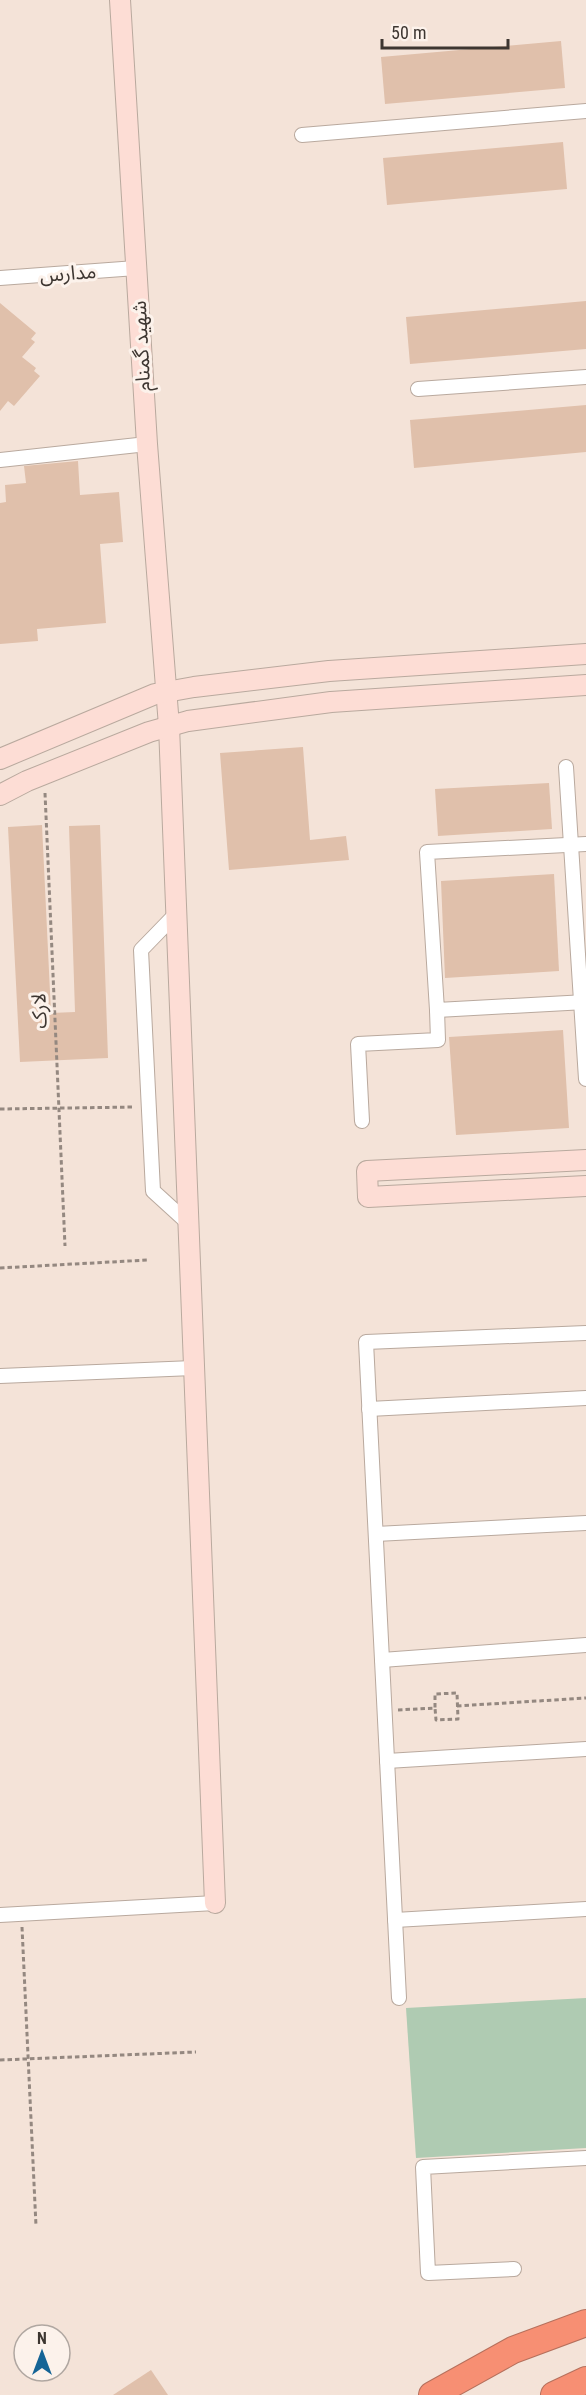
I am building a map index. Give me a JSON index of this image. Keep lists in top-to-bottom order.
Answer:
{
  "streets": {
    "street": ["مدارس", "شهید گمنام"],
    "path": ["لارک"]
  },
  "crossings": [
    ["مدارس", "شهید گمنام"]
  ],
  "scale_bar": "50 m",
  "north": "top"
}
